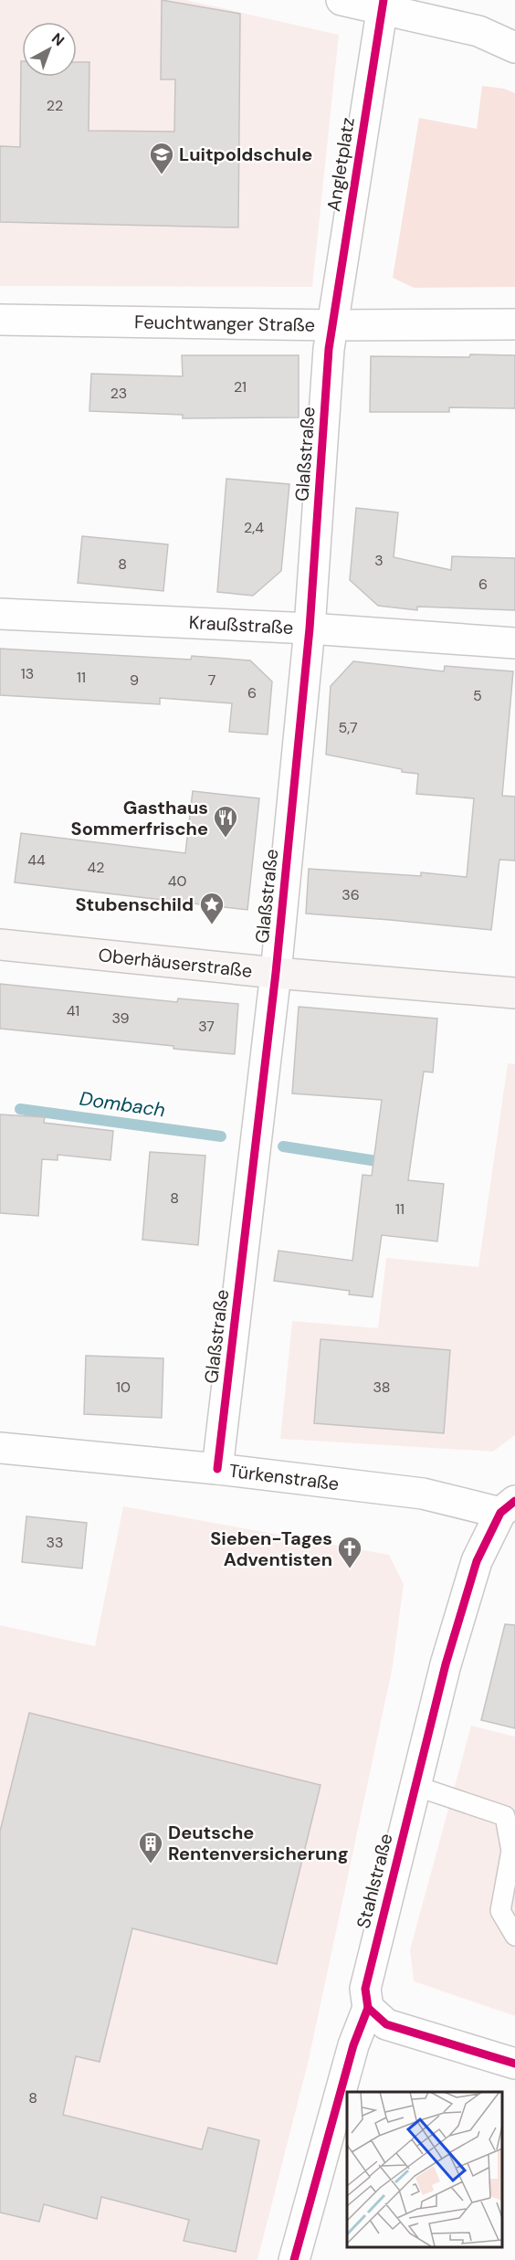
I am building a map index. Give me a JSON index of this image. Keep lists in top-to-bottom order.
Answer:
{
  "streets": {
    "street": [
      "Angletplatz",
      "Feuchtwanger Straße",
      "Glaßstraße",
      "Kraußstraße",
      "Oberhäuserstraße",
      "Türkenstraße",
      "Stahlstraße"
    ]
  },
  "crossings": [
    ["Angletplatz", "Feuchtwanger Straße"],
    ["Angletplatz", "Glaßstraße"],
    ["Feuchtwanger Straße", "Glaßstraße"],
    ["Glaßstraße", "Kraußstraße"],
    ["Glaßstraße", "Oberhäuserstraße"],
    ["Glaßstraße", "Türkenstraße"],
    ["Türkenstraße", "Stahlstraße"]
  ],
  "water": ["Dombach"],
  "places": {
    "school or university": ["Luitpoldschule"],
    "restaurant": ["Gasthaus Sommerfrische"],
    "place": ["Stubenschild"],
    "church": ["Sieben-Tages Adventisten"],
    "building": ["Deutsche Rentenversicherung"]
  },
  "house_numbers": [
    "22",
    "21",
    "23",
    "2,4",
    "3",
    "8",
    "6",
    "13",
    "11",
    "9",
    "7",
    "6",
    "5",
    "5,7",
    "44",
    "42",
    "40",
    "36",
    "41",
    "39",
    "37",
    "8",
    "11",
    "10",
    "38",
    "33",
    "8"
  ],
  "north": "top right"
}
